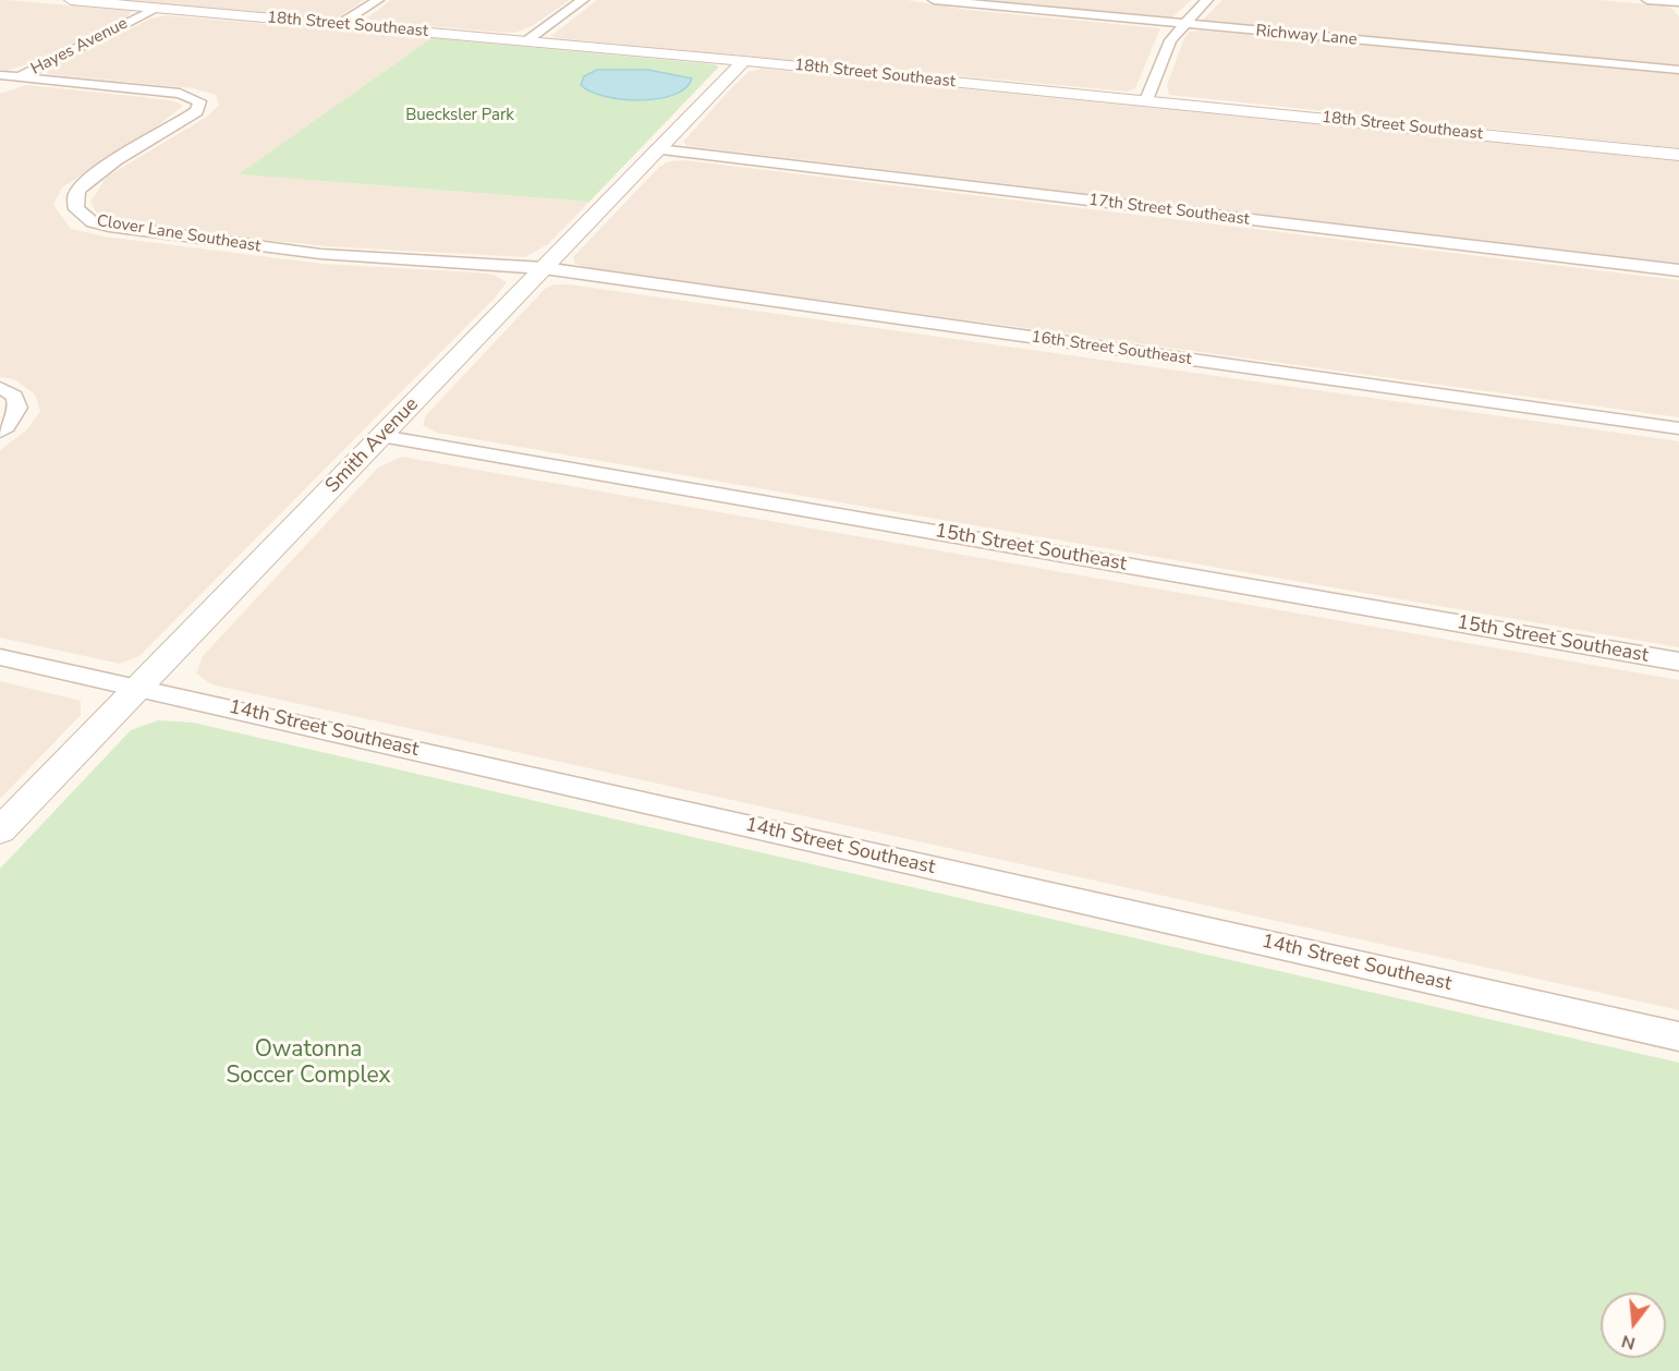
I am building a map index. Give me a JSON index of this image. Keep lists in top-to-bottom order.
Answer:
{
  "streets": {
    "street": [
      "18th Street Southeast",
      "Richway Lane",
      "Hayes Avenue",
      "17th Street Southeast",
      "Clover Lane Southeast",
      "16th Street Southeast",
      "Smith Avenue",
      "15th Street Southeast",
      "14th Street Southeast"
    ]
  },
  "crossings": [
    ["18th Street Southeast", "Hayes Avenue"],
    ["18th Street Southeast", "Smith Avenue"],
    ["Hayes Avenue", "Clover Lane Southeast"],
    ["17th Street Southeast", "Smith Avenue"],
    ["Clover Lane Southeast", "16th Street Southeast"],
    ["Clover Lane Southeast", "Smith Avenue"],
    ["16th Street Southeast", "Smith Avenue"],
    ["Smith Avenue", "15th Street Southeast"],
    ["Smith Avenue", "14th Street Southeast"]
  ],
  "parks": ["Buecksler Park", "Owatonna Soccer Complex"],
  "north": "bottom"
}
